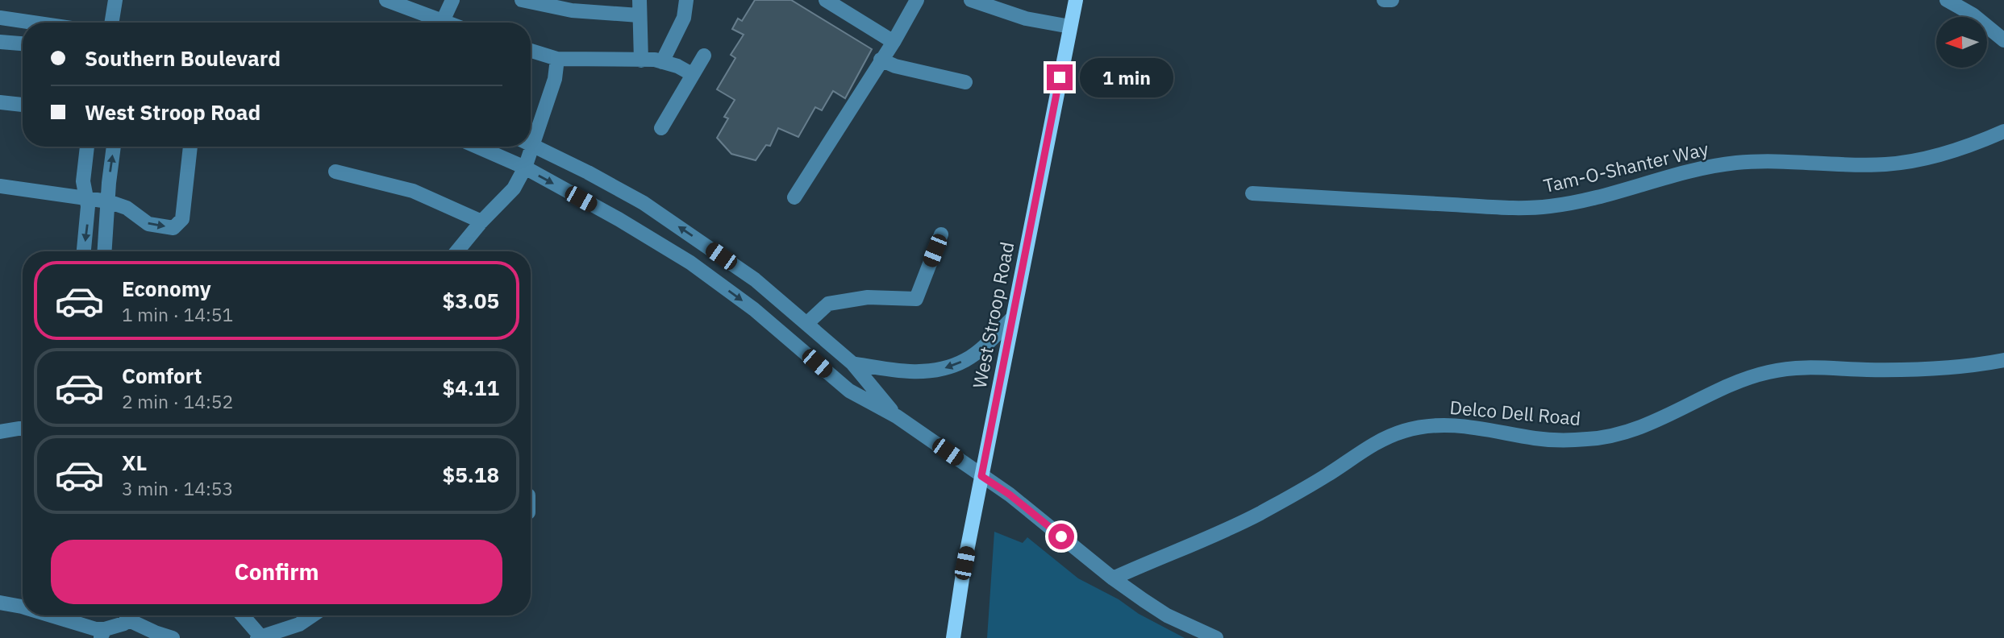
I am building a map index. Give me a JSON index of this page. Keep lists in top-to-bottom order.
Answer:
{
  "streets": {
    "main road": ["West Stroop Road"],
    "street": ["Tam-O-Shanter Way", "Delco Dell Road"]
  },
  "north": "left",
  "page": {
    "banner": ["Southern Boulevard", "West Stroop Road"],
    "bubble": "1 min",
    "list": [
      {
        "name": "Economy",
        "note": "1 min · 14:51",
        "value": "$3.05"
      },
      {
        "name": "Comfort",
        "note": "2 min · 14:52",
        "value": "$4.11"
      },
      {
        "name": "XL",
        "note": "3 min · 14:53",
        "value": "$5.18"
      }
    ],
    "buttons": "Confirm"
  }
}
